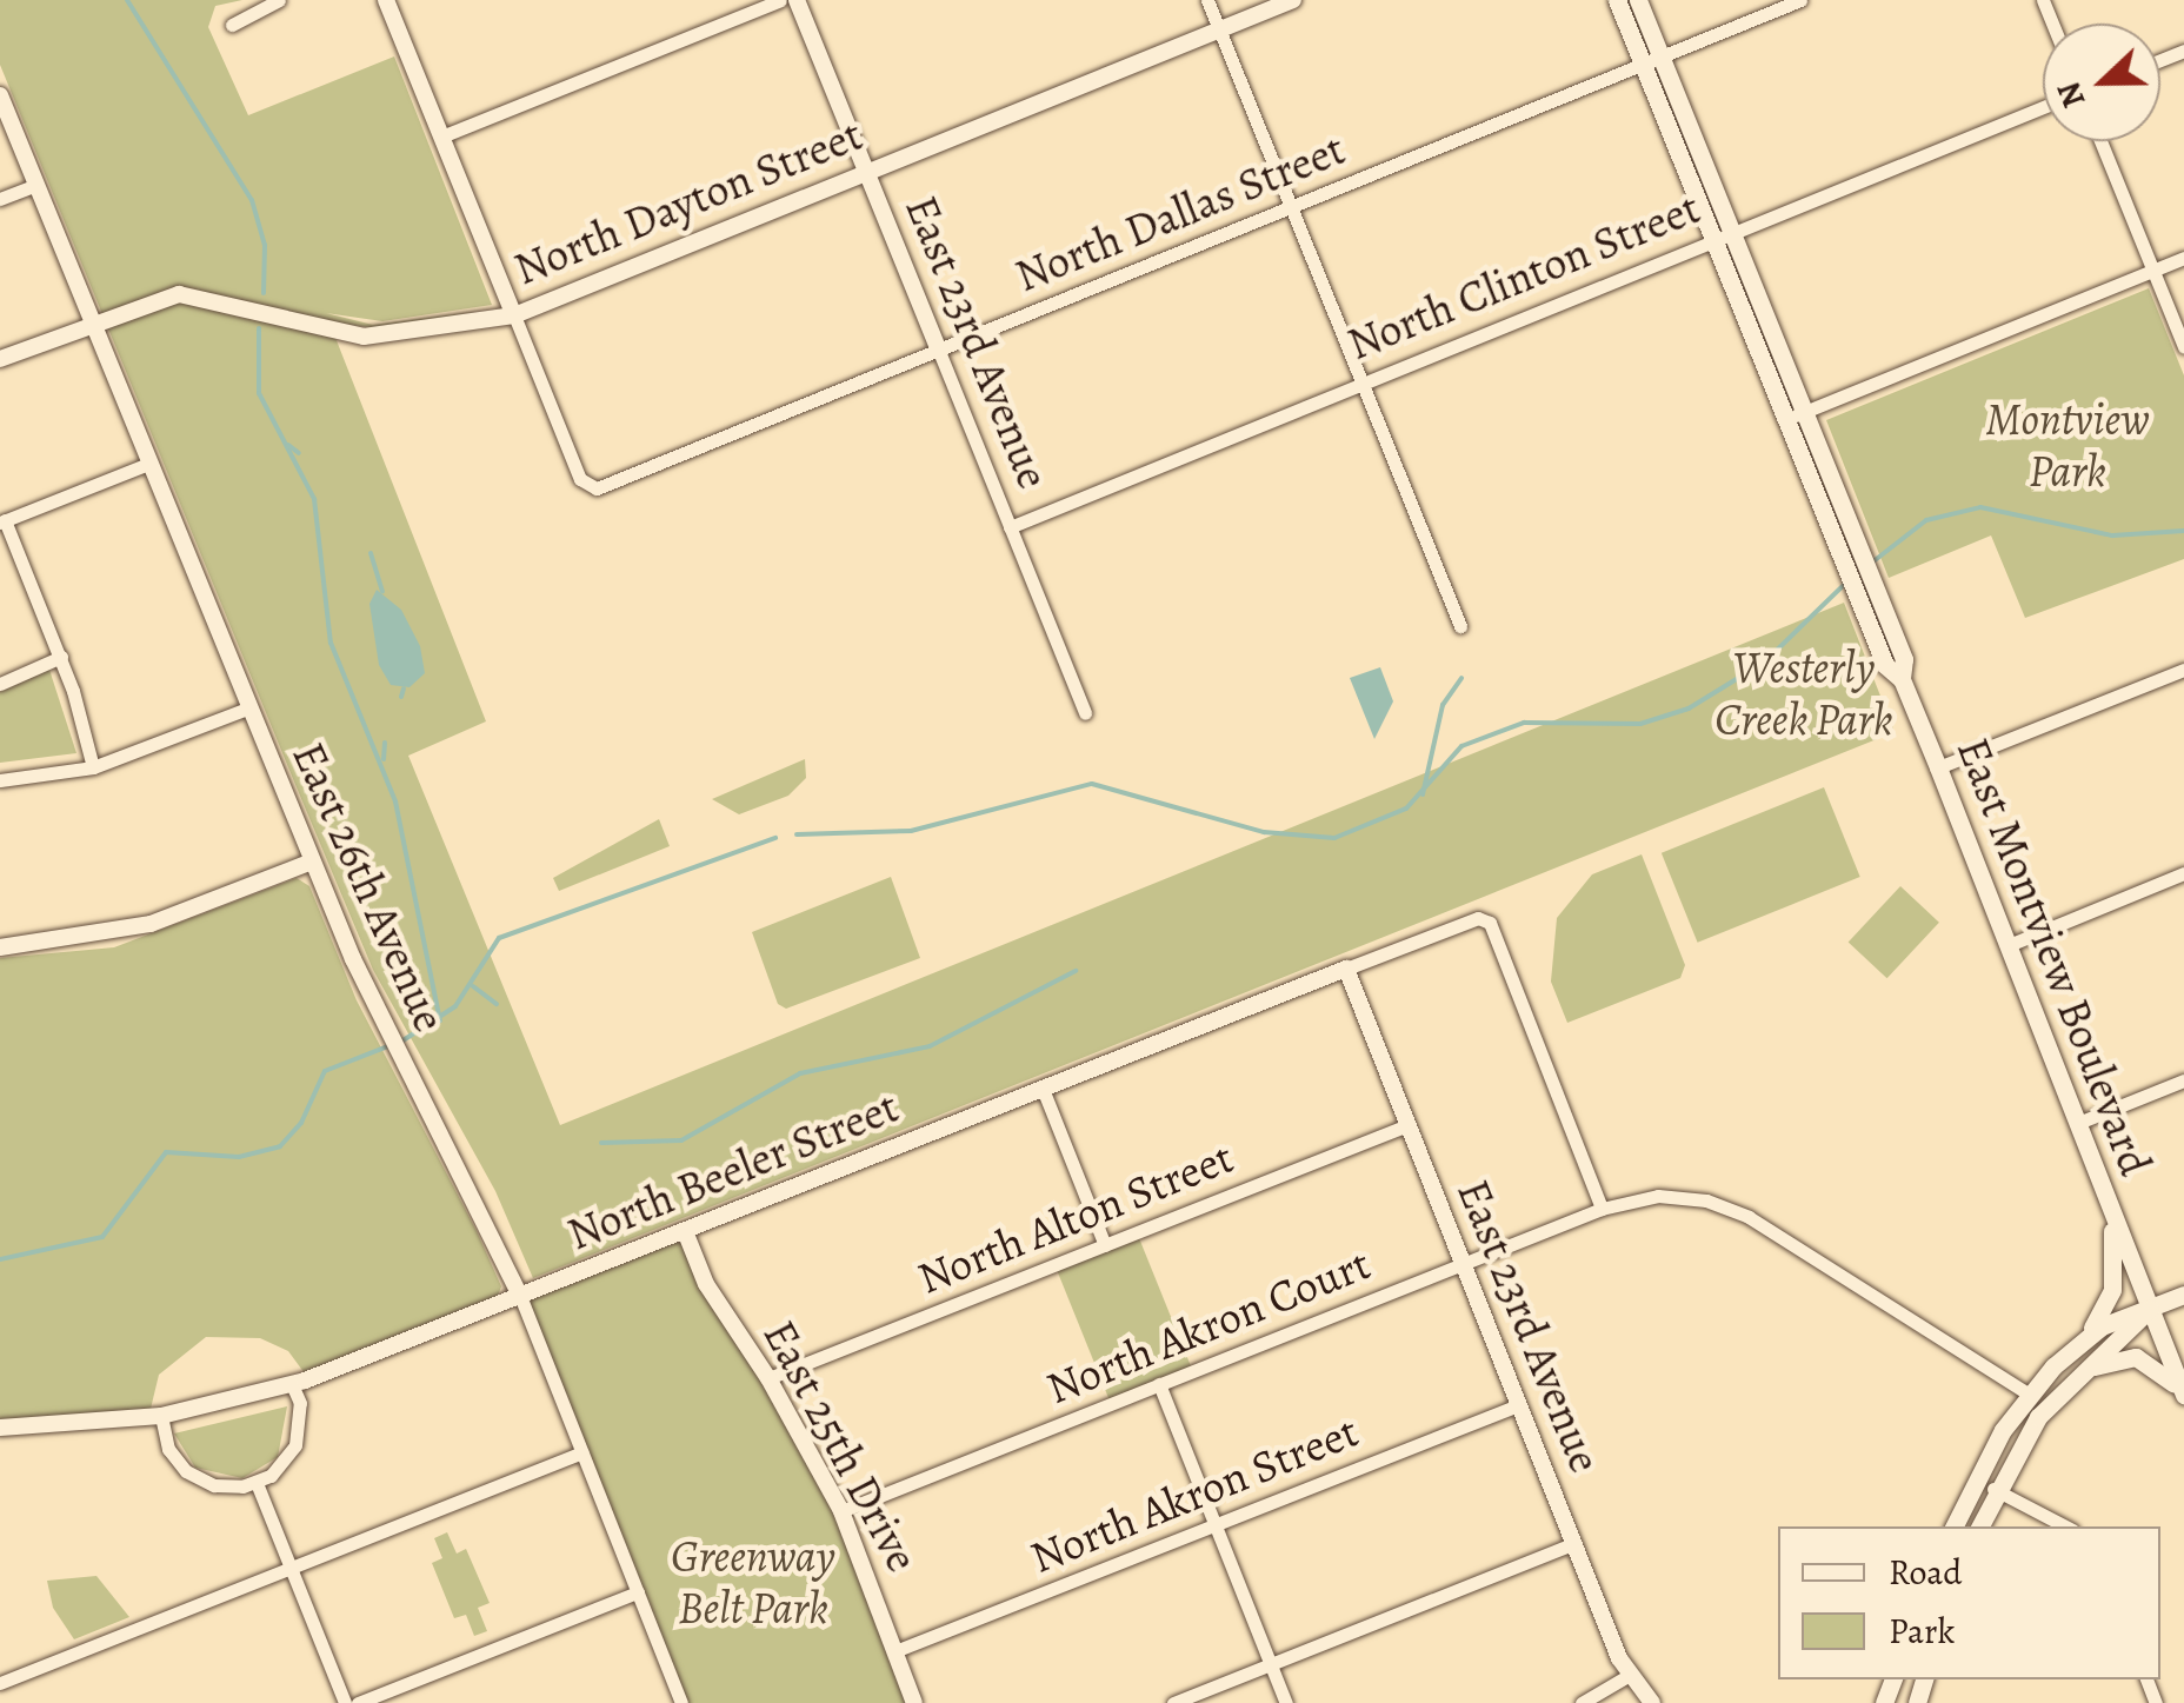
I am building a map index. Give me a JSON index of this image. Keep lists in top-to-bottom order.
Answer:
{
  "streets": {
    "main road": ["East Montview Boulevard"],
    "street": [
      "North Dayton Street",
      "North Dallas Street",
      "North Clinton Street",
      "East 23rd Avenue",
      "East 26th Avenue",
      "North Beeler Street",
      "North Alton Street",
      "North Akron Court",
      "East 25th Drive",
      "North Akron Street"
    ]
  },
  "crossings": [
    ["North Dayton Street", "North Dallas Street"],
    ["North Dayton Street", "East 23rd Avenue"],
    ["North Dayton Street", "East 26th Avenue"],
    ["North Dallas Street", "East 23rd Avenue"],
    ["North Dallas Street", "East Montview Boulevard"],
    ["North Clinton Street", "East 23rd Avenue"],
    ["North Clinton Street", "East Montview Boulevard"],
    ["East 23rd Avenue", "North Beeler Street"],
    ["East 23rd Avenue", "North Alton Street"],
    ["East 23rd Avenue", "North Akron Court"],
    ["East 23rd Avenue", "North Akron Street"],
    ["East 26th Avenue", "North Beeler Street"],
    ["North Beeler Street", "North Akron Court"],
    ["North Beeler Street", "East 25th Drive"],
    ["North Alton Street", "East 25th Drive"],
    ["North Akron Court", "East 25th Drive"],
    ["East 25th Drive", "North Akron Street"]
  ],
  "parks": ["Montview Park", "Westerly Creek Park", "Greenway Belt Park"],
  "legend": ["Road", "Park"],
  "north": "left"
}
